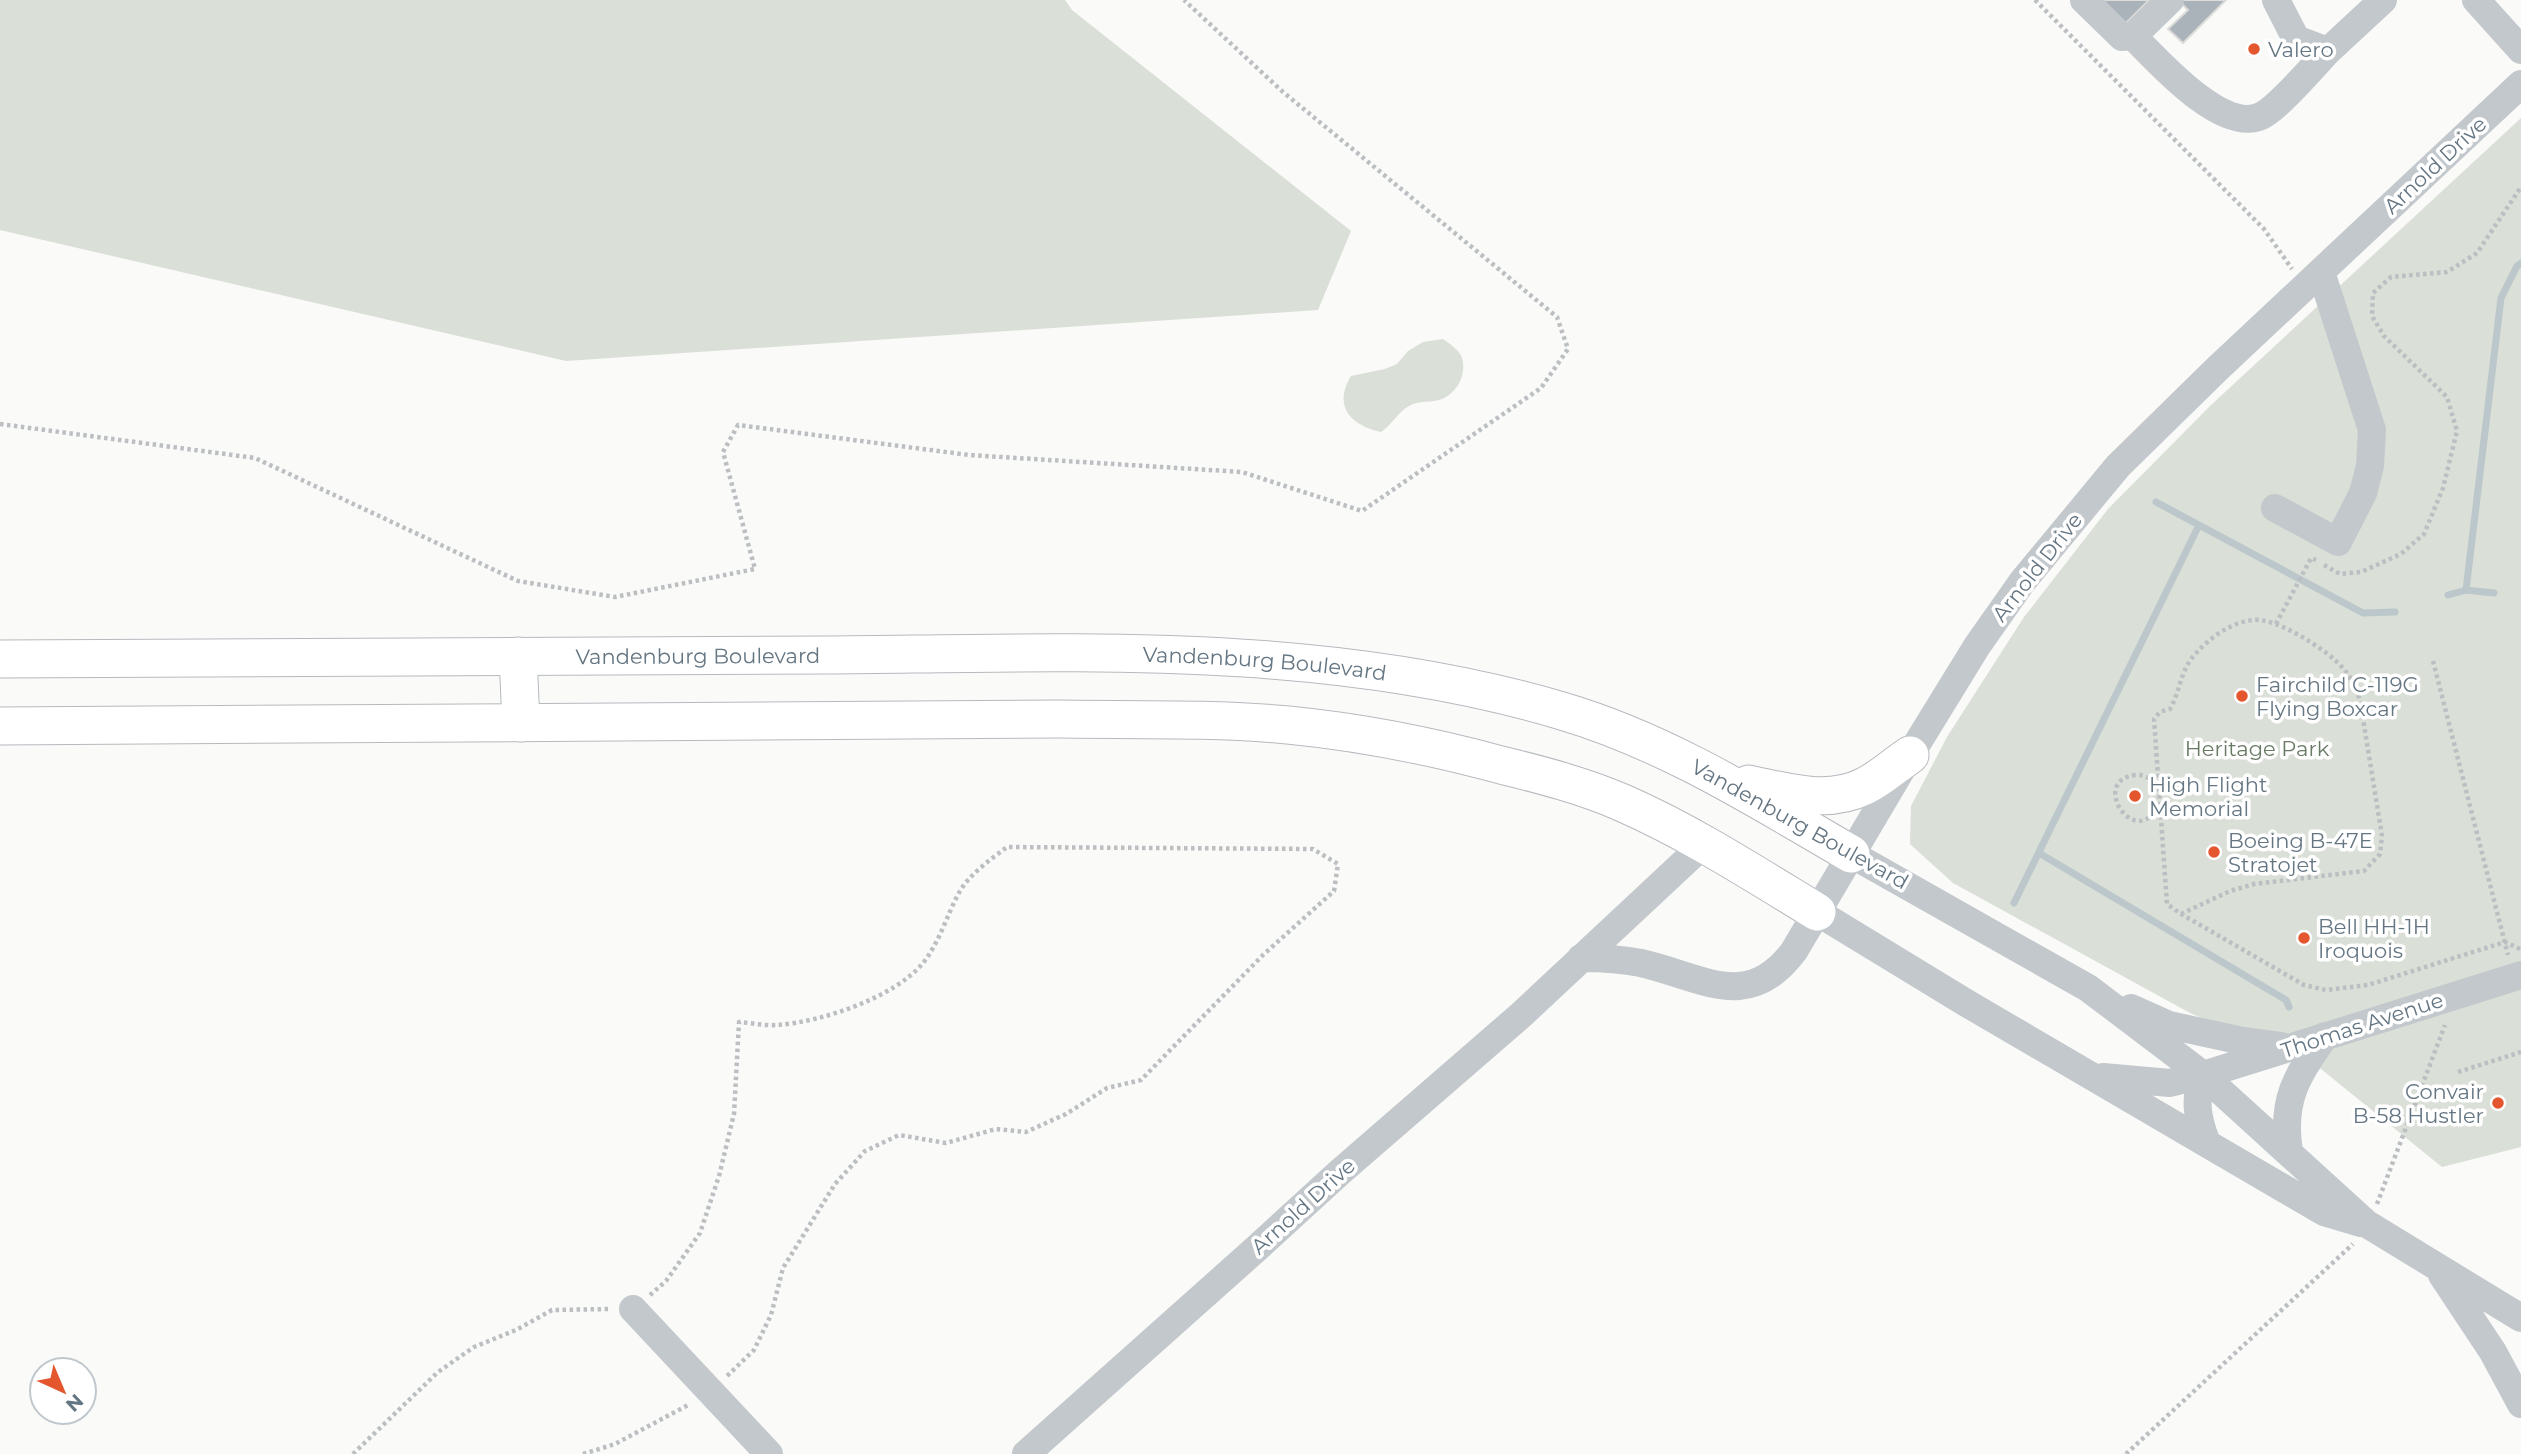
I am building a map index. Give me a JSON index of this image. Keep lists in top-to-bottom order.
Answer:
{
  "streets": {
    "main road": ["Vandenburg Boulevard"],
    "street": ["Arnold Drive", "Thomas Avenue"]
  },
  "crossings": [
    ["Arnold Drive", "Vandenburg Boulevard"],
    ["Vandenburg Boulevard", "Thomas Avenue"]
  ],
  "parks": ["Heritage Park"],
  "places": [
    "Valero",
    "Fairchild C-119G Flying Boxcar",
    "High Flight Memorial",
    "Boeing B-47E Stratojet",
    "Bell HH-1H Iroquois",
    "Convair B-58 Hustler"
  ],
  "north": "bottom right"
}
